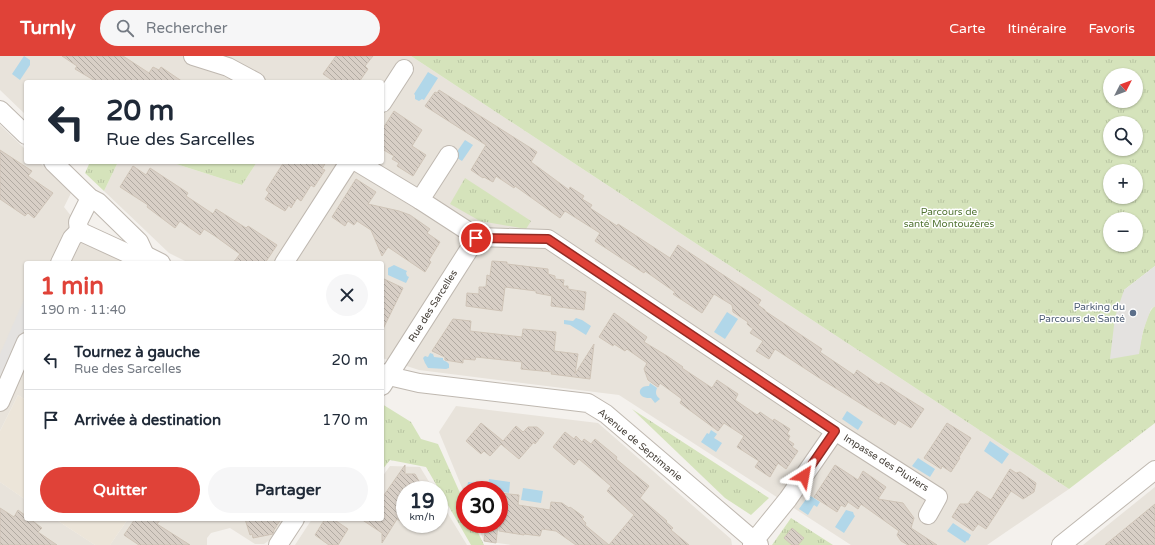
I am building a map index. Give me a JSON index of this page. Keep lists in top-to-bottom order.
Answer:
{
  "streets": {
    "street": ["Rue des Sarcelles", "Avenue de Septimanie", "Impasse des Pluviers"]
  },
  "crossings": [
    ["Rue des Sarcelles", "Avenue de Septimanie"]
  ],
  "parks": ["Parcours de santé Montouzères"],
  "places": ["Parking du Parcours de Santé"],
  "north": "top right",
  "page": {
    "header": "Turnly",
    "search": "Rechercher",
    "nav": ["Carte", "Itinéraire", "Favoris"],
    "map_buttons": ["+", "−"],
    "turn": ["20 m", "Rue des Sarcelles"],
    "heading": ["1 min", "190 m · 11:40"],
    "list": [
      {
        "name": "Tournez à gauche",
        "note": "Rue des Sarcelles",
        "value": "20 m"
      },
      {
        "name": "Arrivée à destination",
        "value": "170 m"
      }
    ],
    "buttons": ["Quitter", "Partager"],
    "speed": "19 km/h",
    "limit": "30"
  }
}
